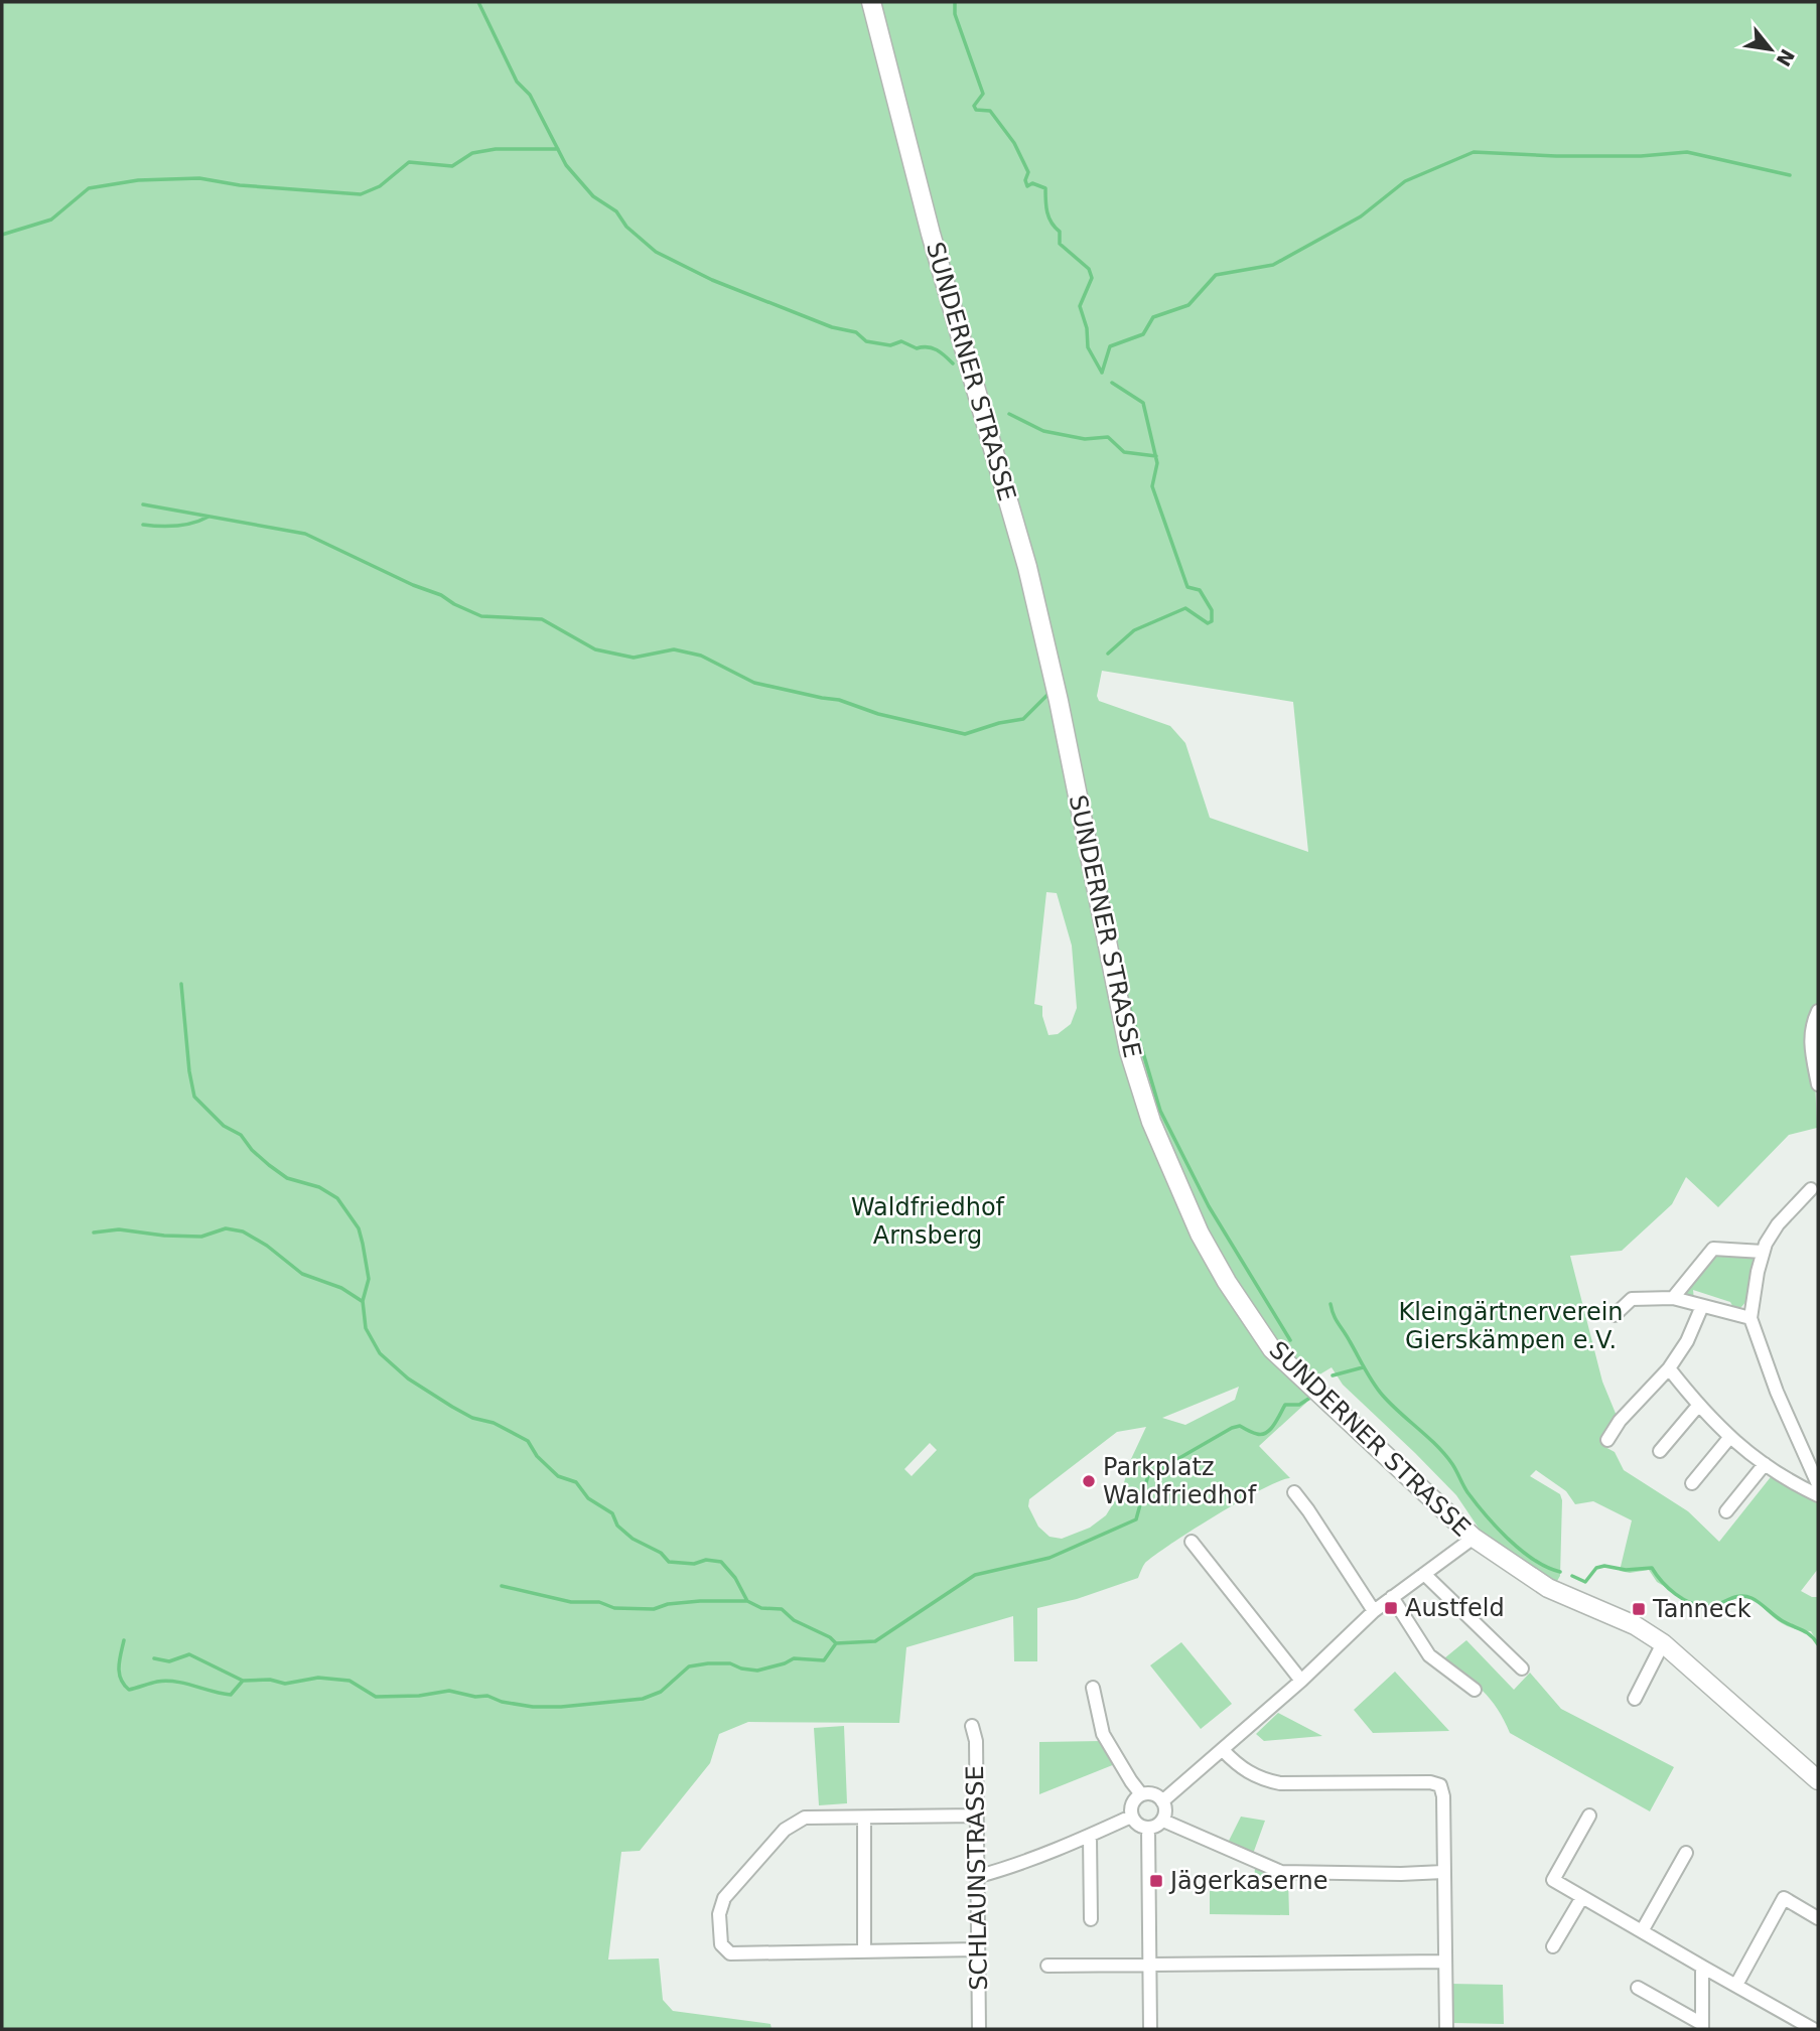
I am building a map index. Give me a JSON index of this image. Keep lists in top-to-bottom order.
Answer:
{
  "streets": {
    "main road": ["SUNDERNER STRASSE"],
    "street": ["SCHLAUNSTRASSE"]
  },
  "parks": ["Waldfriedhof Arnsberg", "Kleingärtnerverein Gierskämpen e.V."],
  "places": {
    "other": ["Parkplatz Waldfriedhof"],
    "transit": ["Austfeld", "Tanneck", "Jägerkaserne"]
  },
  "north": "bottom right"
}
